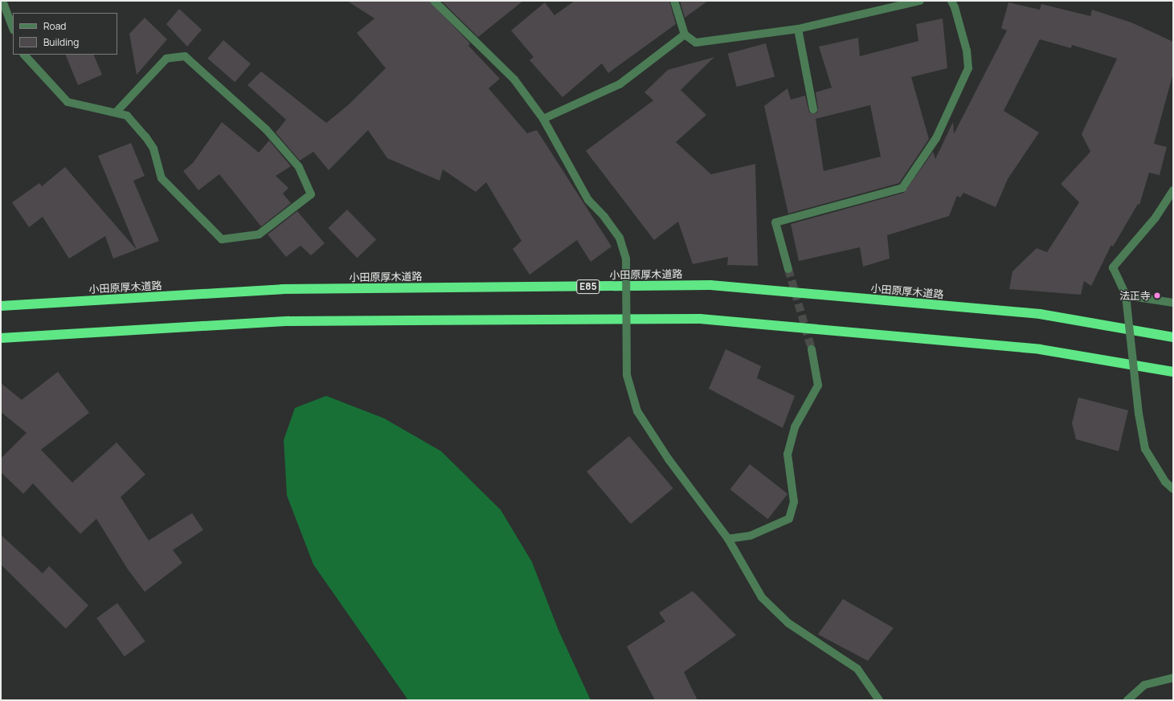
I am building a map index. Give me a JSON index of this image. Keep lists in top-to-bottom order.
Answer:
{
  "streets": {
    "highway": ["小田原厚木道路", "E85"]
  },
  "places": ["法正寺"],
  "legend": ["Road", "Building"]
}
